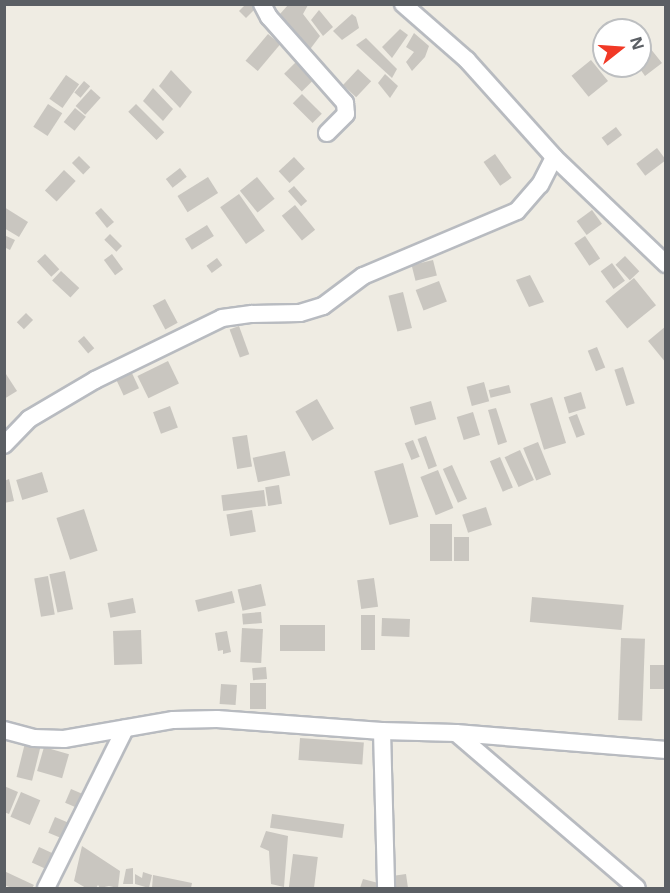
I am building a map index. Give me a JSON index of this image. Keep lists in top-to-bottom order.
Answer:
{
  "north": "right"
}
